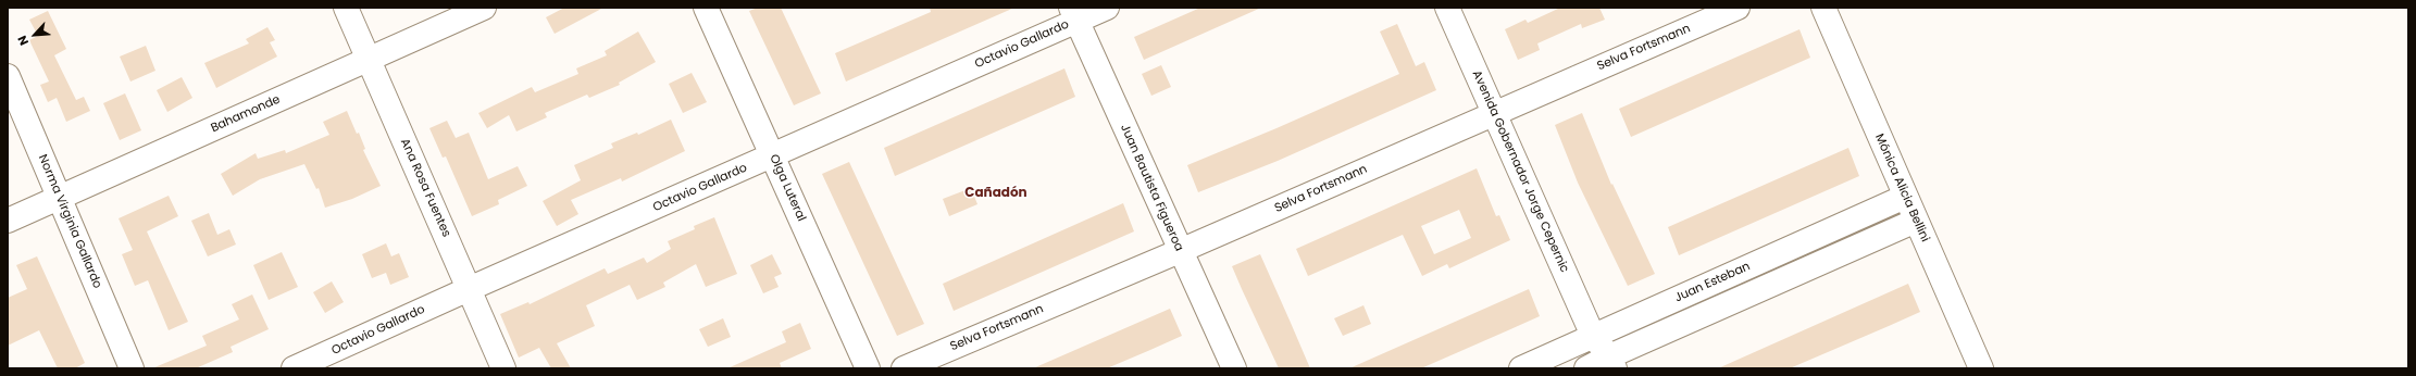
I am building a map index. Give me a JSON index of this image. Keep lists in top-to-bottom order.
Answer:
{
  "streets": {
    "street": [
      "Octavio Gallardo",
      "Selva Fortsmann",
      "Bahamonde",
      "Avenida Gobernador Jorge Cepernic",
      "Ana Rosa Fuentes",
      "Olga Luteral",
      "Juan Bautista Figueroa",
      "Mónica Alicia Bellini",
      "Norma Virginia Gallardo",
      "Juan Esteban"
    ]
  },
  "crossings": [
    ["Octavio Gallardo", "Ana Rosa Fuentes"],
    ["Octavio Gallardo", "Olga Luteral"],
    ["Octavio Gallardo", "Juan Bautista Figueroa"],
    ["Selva Fortsmann", "Avenida Gobernador Jorge Cepernic"],
    ["Selva Fortsmann", "Juan Bautista Figueroa"],
    ["Bahamonde", "Ana Rosa Fuentes"],
    ["Bahamonde", "Norma Virginia Gallardo"],
    ["Avenida Gobernador Jorge Cepernic", "Juan Esteban"],
    ["Mónica Alicia Bellini", "Juan Esteban"]
  ],
  "districts": ["Cañadón"],
  "north": "bottom left"
}
